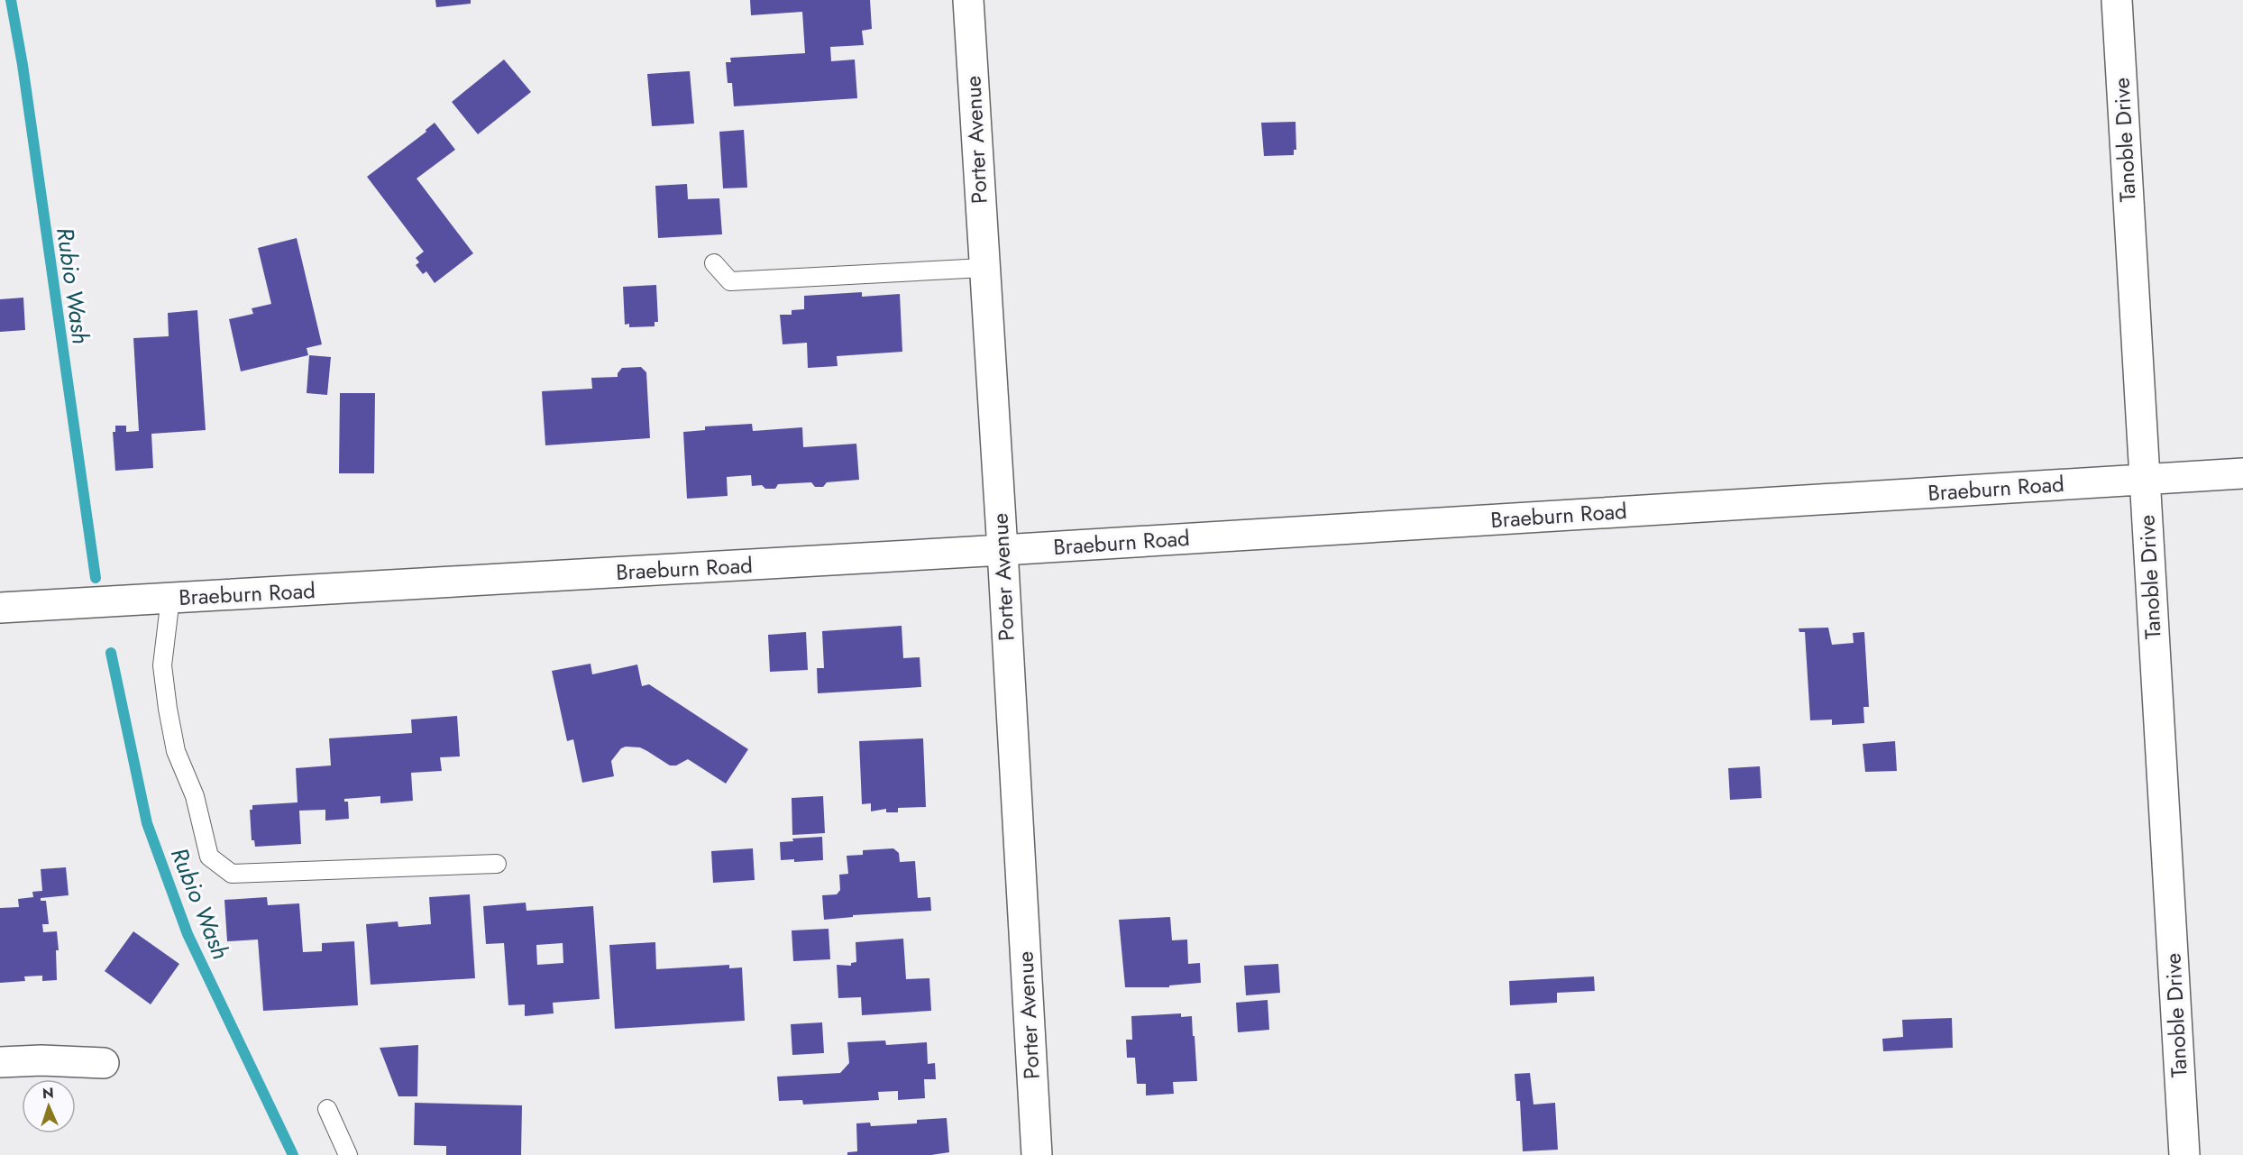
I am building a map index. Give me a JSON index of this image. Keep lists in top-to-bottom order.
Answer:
{
  "streets": {
    "street": ["Porter Avenue", "Tanoble Drive", "Braeburn Road"]
  },
  "crossings": [
    ["Porter Avenue", "Braeburn Road"],
    ["Tanoble Drive", "Braeburn Road"]
  ],
  "water": ["Rubio Wash"],
  "north": "top"
}
